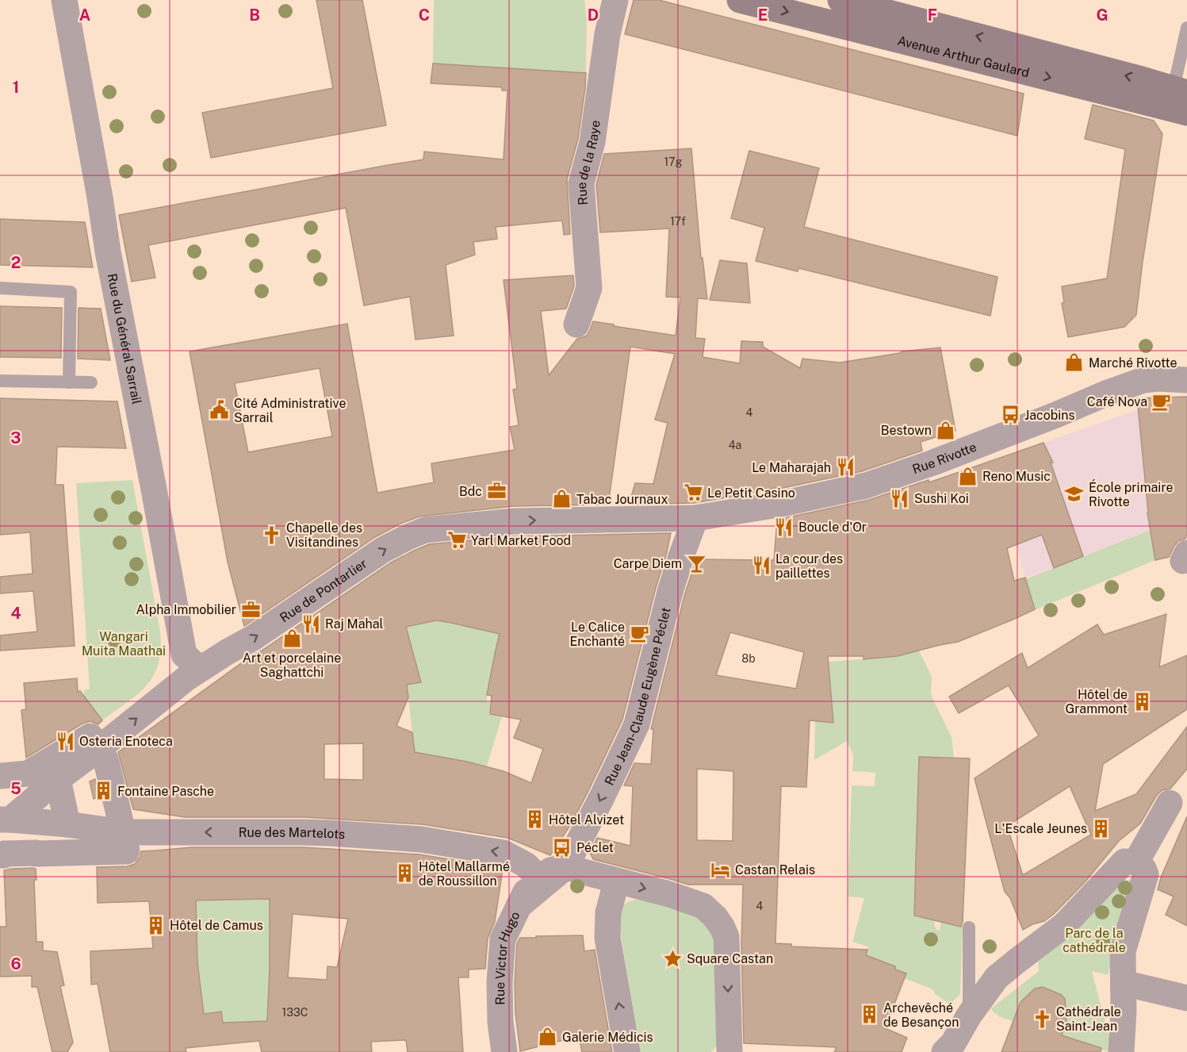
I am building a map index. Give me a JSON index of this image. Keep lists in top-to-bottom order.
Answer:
{
  "streets": {
    "main road": ["Avenue Arthur Gaulard"],
    "street": [
      "Rue de la Raye",
      "Rue du Général Sarrail",
      "Rue Rivotte",
      "Rue de Pontarlier",
      "Rue Jean-Claude Eugène Péclet",
      "Rue des Martelots",
      "Rue Victor Hugo"
    ]
  },
  "crossings": [
    ["Rue du Général Sarrail", "Rue de Pontarlier"],
    ["Rue Rivotte", "Rue de Pontarlier"],
    ["Rue Rivotte", "Rue Jean-Claude Eugène Péclet"],
    ["Rue de Pontarlier", "Rue Jean-Claude Eugène Péclet"],
    ["Rue de Pontarlier", "Rue des Martelots"],
    ["Rue des Martelots", "Rue Victor Hugo"]
  ],
  "one_way": ["Rue de Pontarlier", "Rue Jean-Claude Eugène Péclet", "Rue des Martelots"],
  "parks": ["Wangari Muita Maathai", "Parc de la cathédrale"],
  "places": {
    "shop": [
      "Marché Rivotte",
      "Bestown",
      "Reno Music",
      "Tabac Journaux",
      "Art et porcelaine Saghattchi",
      "Galerie Médicis"
    ],
    "cafe": ["Café Nova", "Le Calice Enchanté"],
    "public building": ["Cité Administrative Sarrail"],
    "bus stop": ["Jacobins", "Péclet"],
    "restaurant": [
      "Le Maharajah",
      "Sushi Koi",
      "Boucle d'Or",
      "La cour des paillettes",
      "Raj Mahal",
      "Osteria Enoteca"
    ],
    "office": ["Bdc", "Alpha Immobilier"],
    "supermarket": ["Le Petit Casino", "Yarl Market Food"],
    "school or university": ["École primaire Rivotte"],
    "church": ["Chapelle des Visitandines", "Cathédrale Saint-Jean"],
    "bar": ["Carpe Diem"],
    "building": [
      "Hôtel de Grammont",
      "Fontaine Pasche",
      "Hôtel Alvizet",
      "L'Escale Jeunes",
      "Hôtel Mallarmé de Roussillon",
      "Hôtel de Camus",
      "Archevêché de Besançon"
    ],
    "hotel": ["Castan Relais"],
    "place": ["Square Castan"]
  },
  "house_numbers": [
    "17g",
    "17f",
    "4",
    "4a",
    "8b",
    "4",
    "133C"
  ],
  "grid": {
    "columns": [
      "A",
      "B",
      "C",
      "D",
      "E",
      "F",
      "G"
    ],
    "rows": [
      "1",
      "2",
      "3",
      "4",
      "5",
      "6"
    ]
  }
}
